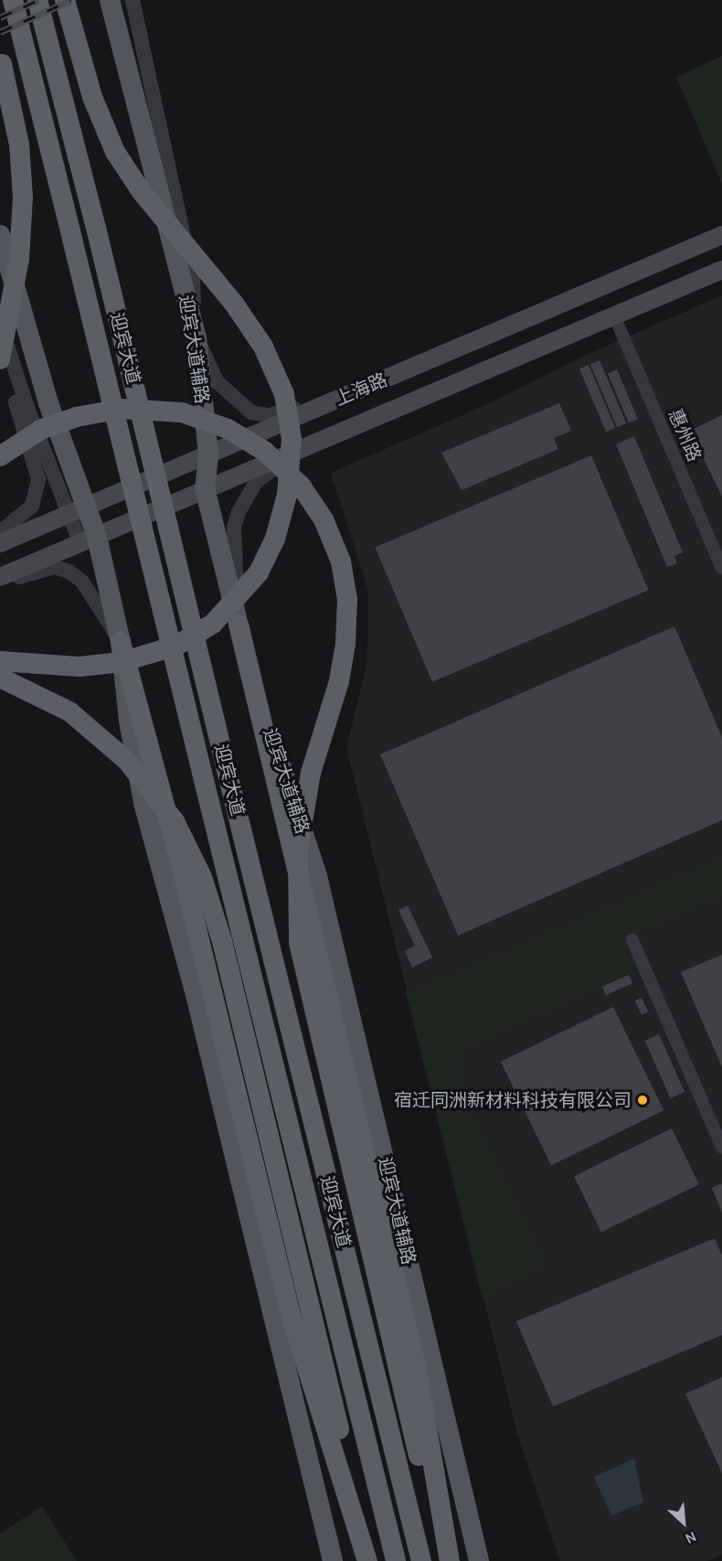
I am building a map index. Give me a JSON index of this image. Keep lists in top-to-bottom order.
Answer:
{
  "streets": {
    "highway": ["迎宾大道"],
    "main road": ["迎宾大道辅路", "上海路"],
    "street": ["惠州路"]
  },
  "crossings": [
    ["迎宾大道辅路", "上海路"],
    ["上海路", "惠州路"]
  ],
  "places": ["宿迁同洲新材料科技有限公司"],
  "north": "bottom right"
}
